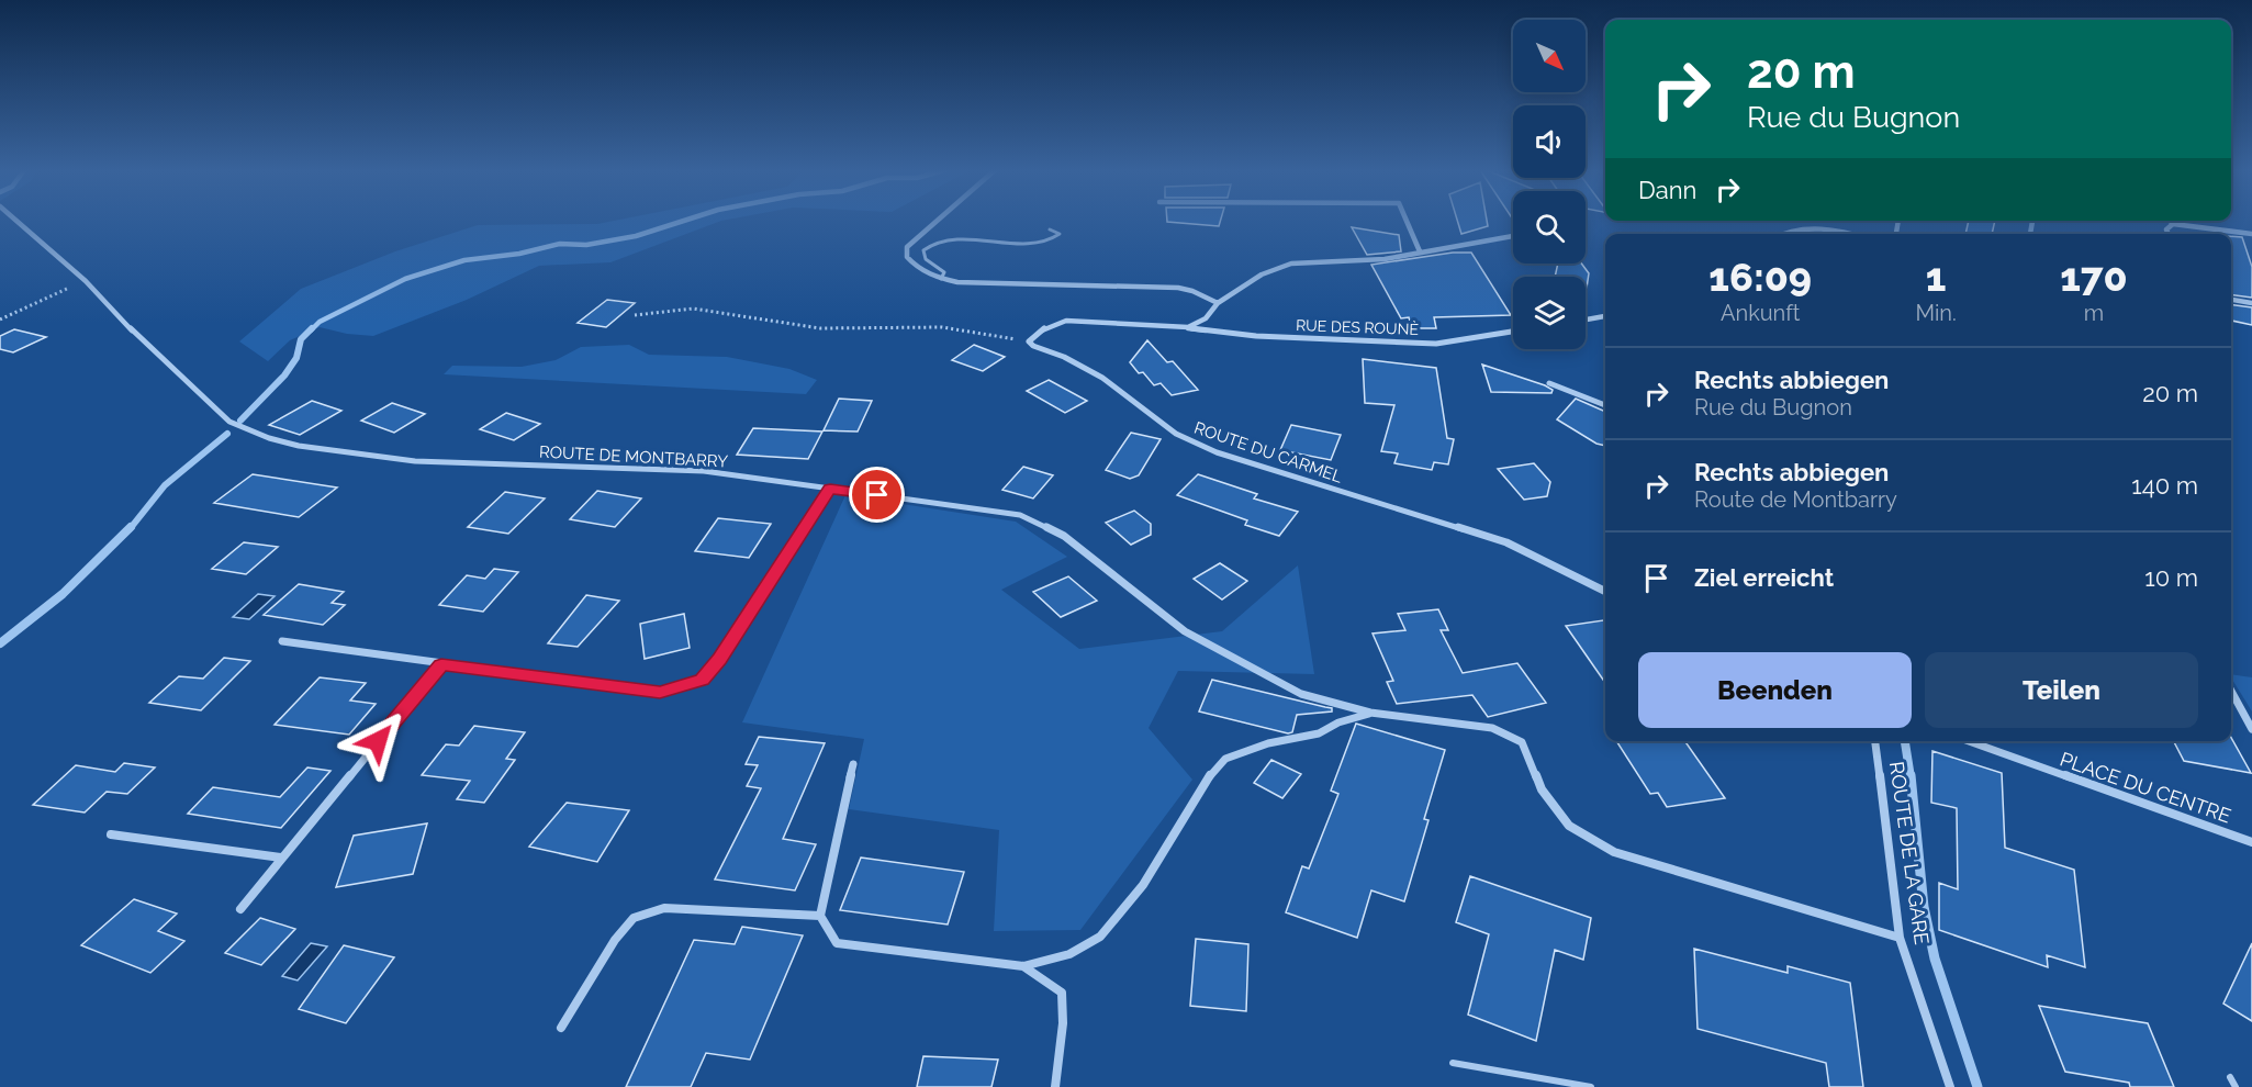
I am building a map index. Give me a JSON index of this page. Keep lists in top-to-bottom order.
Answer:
{
  "streets": {
    "street": [
      "RUE DES ROUNÈ",
      "ROUTE DU CARMEL",
      "ROUTE DE MONTBARRY",
      "PLACE DU CENTRE",
      "ROUTE DE LA GARE"
    ]
  },
  "crossings": [
    ["ROUTE DE MONTBARRY", "ROUTE DE LA GARE"]
  ],
  "north": "bottom right",
  "page": {
    "turn": ["20 m", "Rue du Bugnon"],
    "then": "Dann",
    "eta": [
      "16:09",
      "Ankunft",
      "1",
      "Min.",
      "170",
      "m"
    ],
    "list": [
      {
        "name": "Rechts abbiegen",
        "note": "Rue du Bugnon",
        "value": "20 m"
      },
      {
        "name": "Rechts abbiegen",
        "note": "Route de Montbarry",
        "value": "140 m"
      },
      {
        "name": "Ziel erreicht",
        "value": "10 m"
      }
    ],
    "buttons": ["Beenden", "Teilen"]
  }
}
